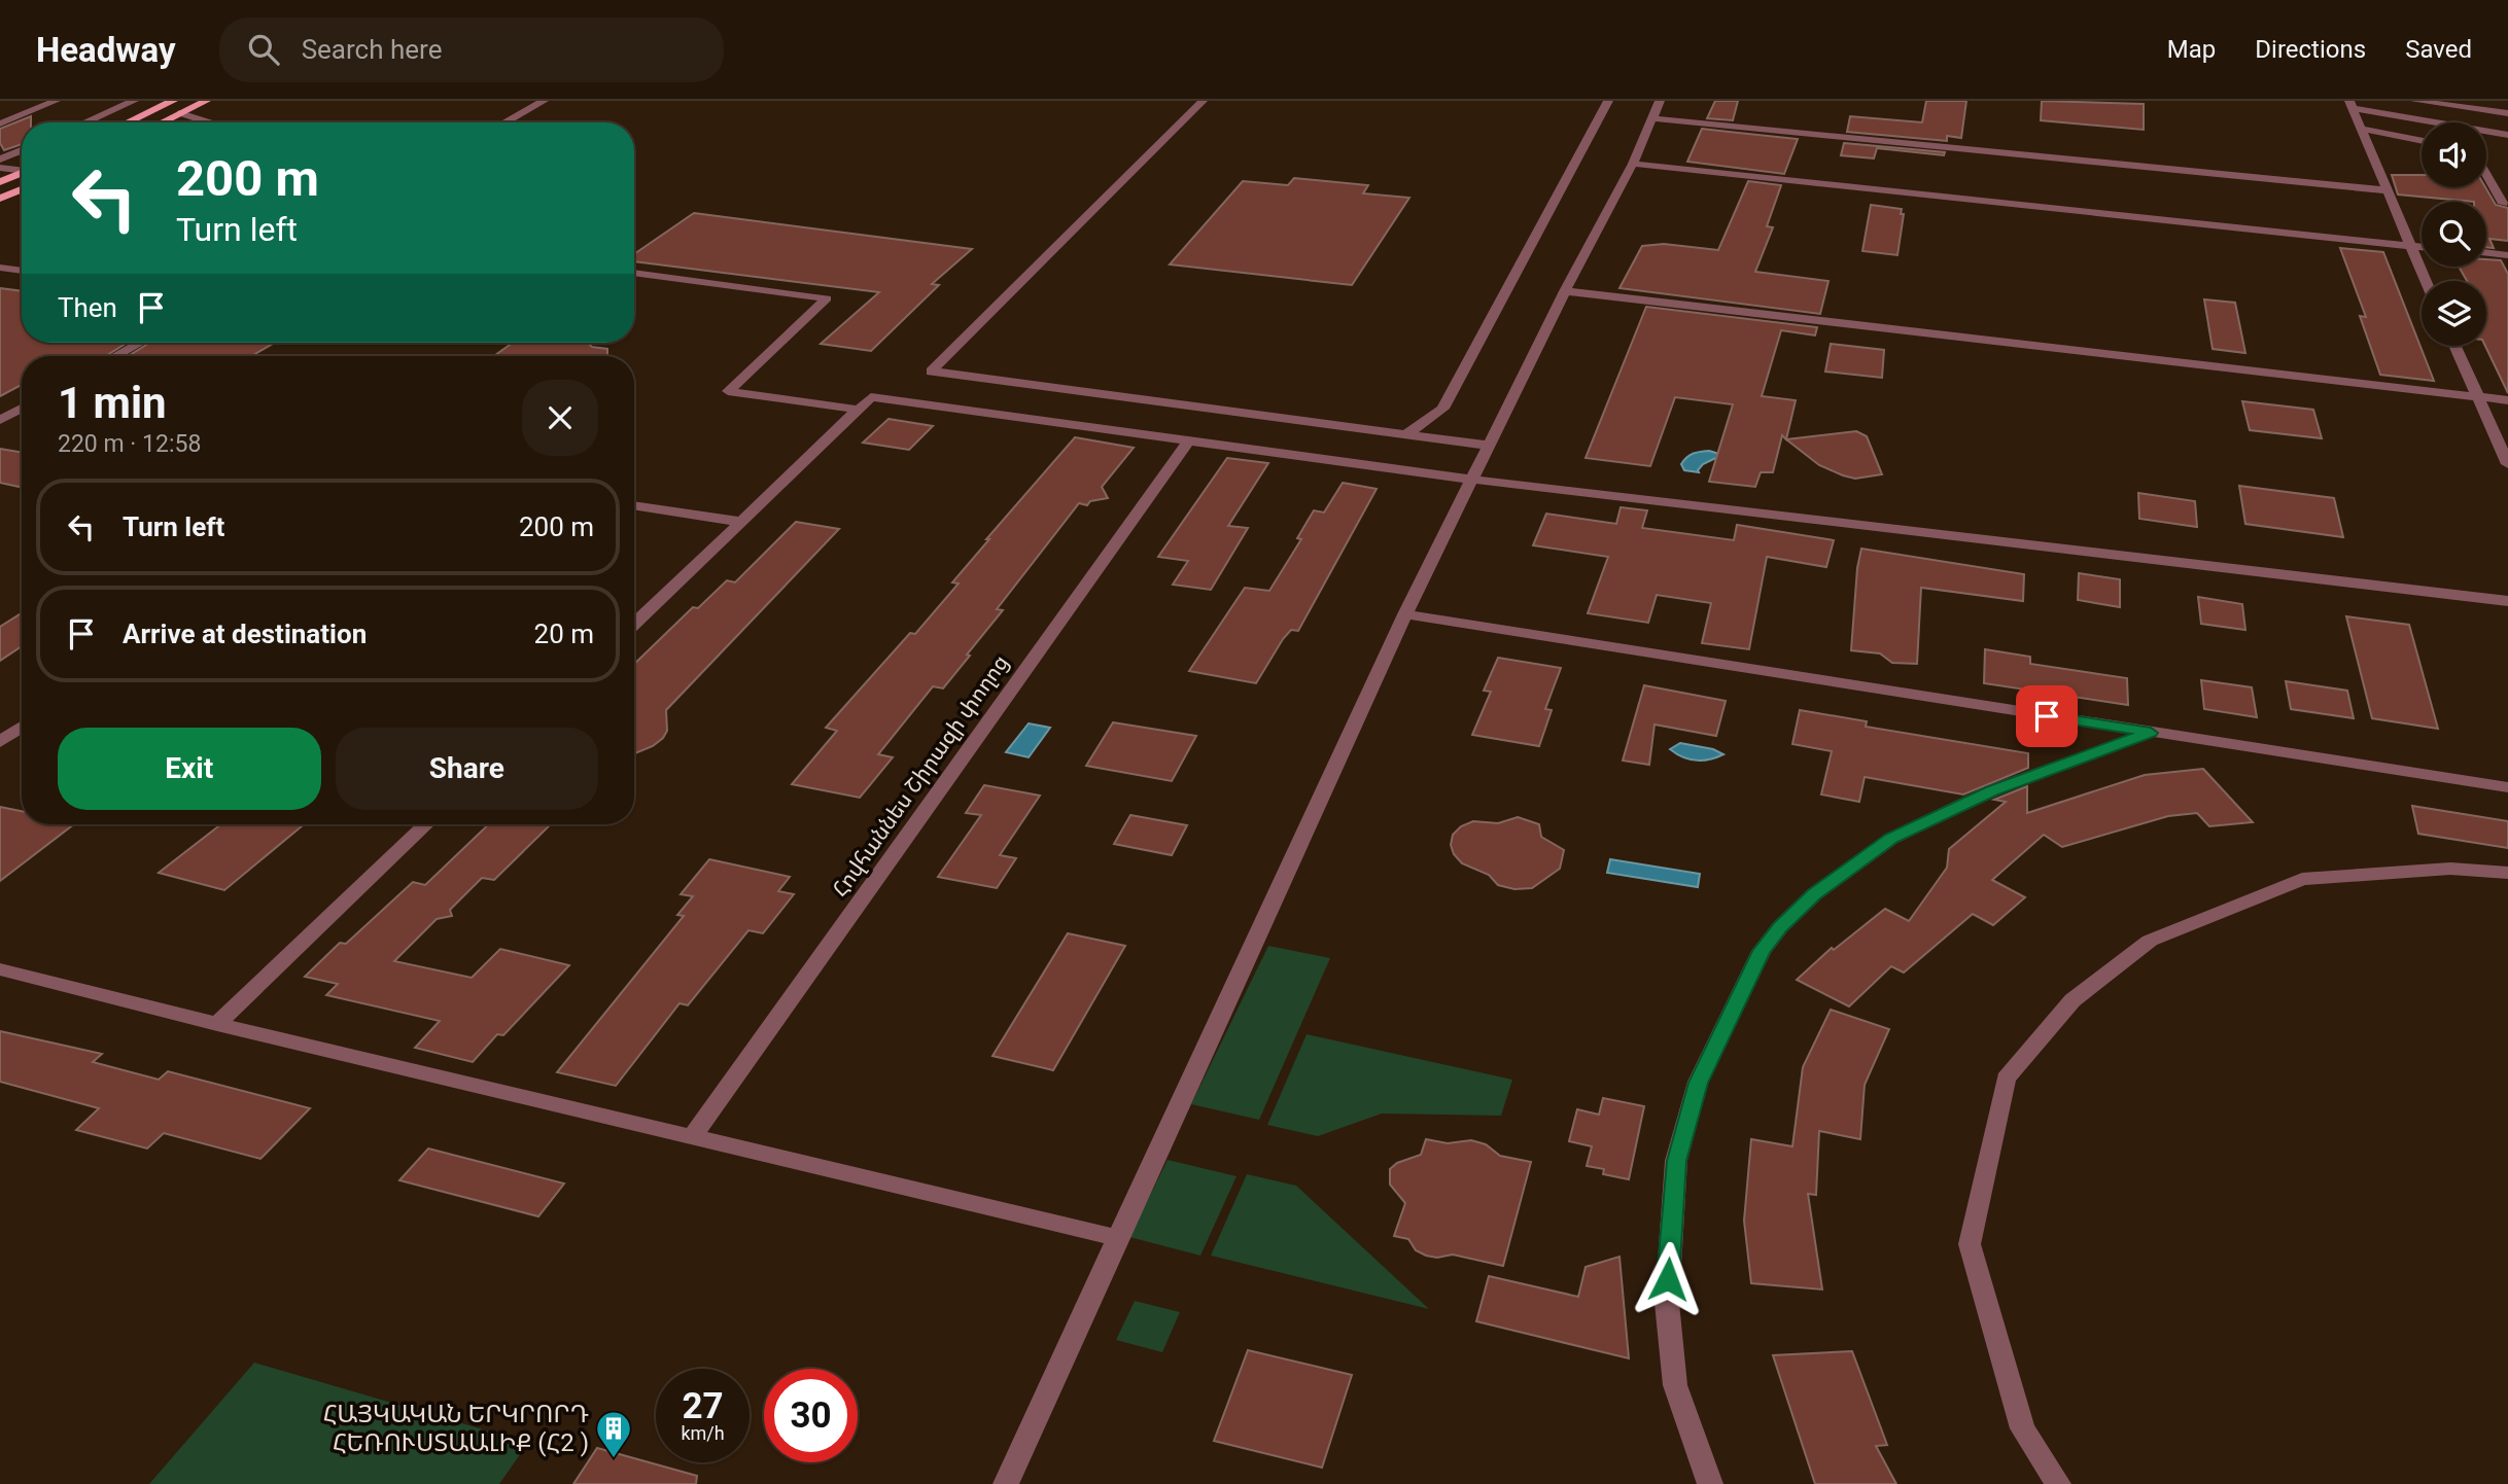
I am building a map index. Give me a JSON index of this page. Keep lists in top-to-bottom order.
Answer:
{
  "streets": {
    "street": ["Հովհաննես Շիրազի փողոց"]
  },
  "places": {
    "building": ["ՀԱՅԿԱԿԱՆ ԵՐԿՐՈՐԴ ՀԵՌՈՒՍՏԱԱԼԻՔ (Հ2 )"]
  },
  "page": {
    "header": "Headway",
    "search": "Search here",
    "nav": ["Map", "Directions", "Saved"],
    "turn": ["200 m", "Turn left"],
    "then": "Then",
    "heading": ["1 min", "220 m · 12:58"],
    "list": [
      {
        "name": "Turn left",
        "value": "200 m"
      },
      {
        "name": "Arrive at destination",
        "value": "20 m"
      }
    ],
    "buttons": ["Exit", "Share"],
    "speed": "27 km/h",
    "limit": "30"
  }
}
